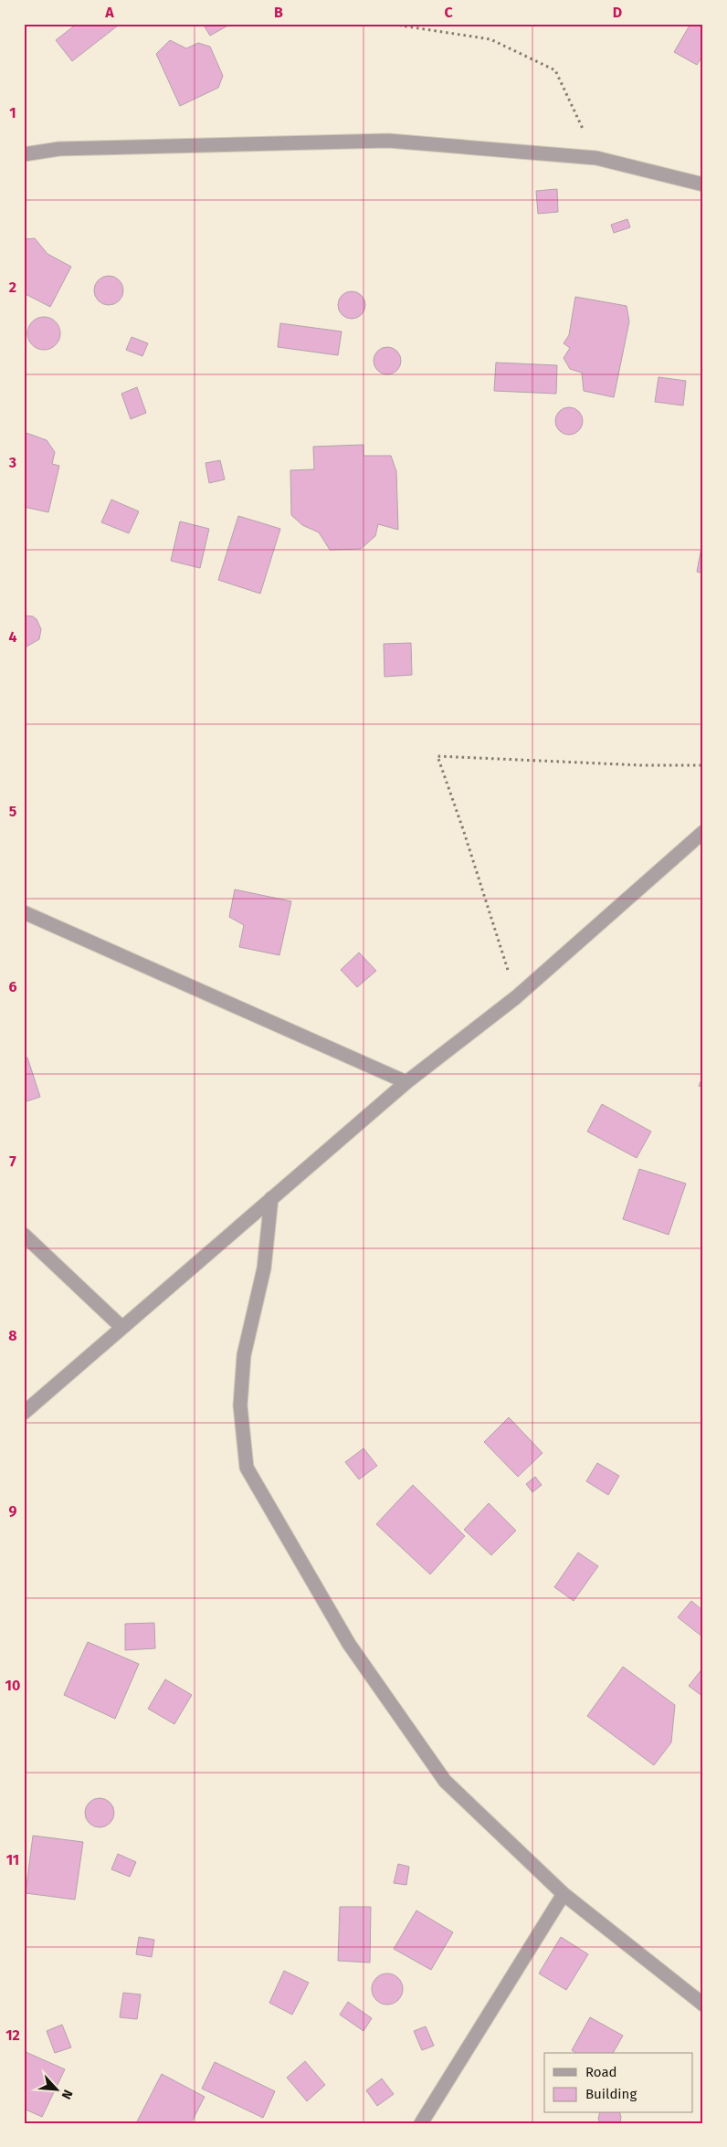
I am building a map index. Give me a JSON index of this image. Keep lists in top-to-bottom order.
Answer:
{
  "legend": ["Road", "Building"],
  "north": "bottom right",
  "grid": {
    "columns": [
      "A",
      "B",
      "C",
      "D"
    ],
    "rows": [
      "1",
      "2",
      "3",
      "4",
      "5",
      "6",
      "7",
      "8",
      "9",
      "10",
      "11",
      "12"
    ]
  }
}
